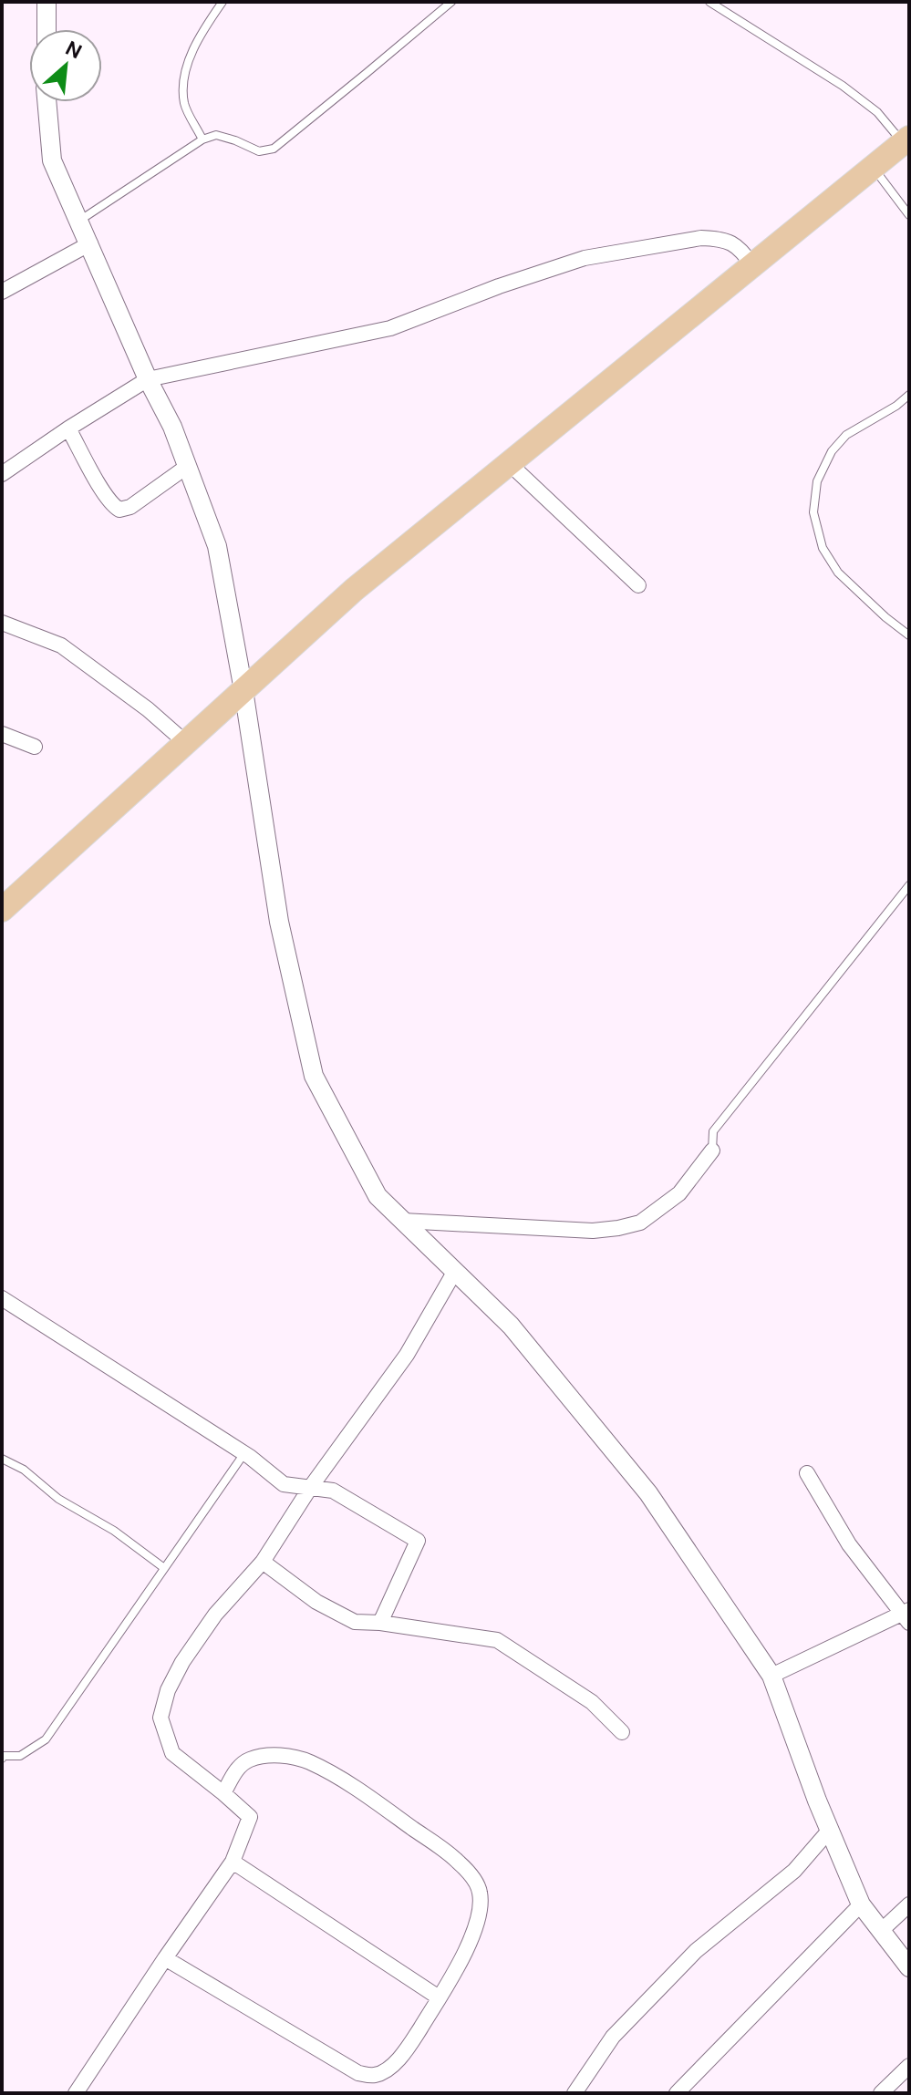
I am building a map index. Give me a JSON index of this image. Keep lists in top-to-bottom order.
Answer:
{
  "north": "top right"
}
